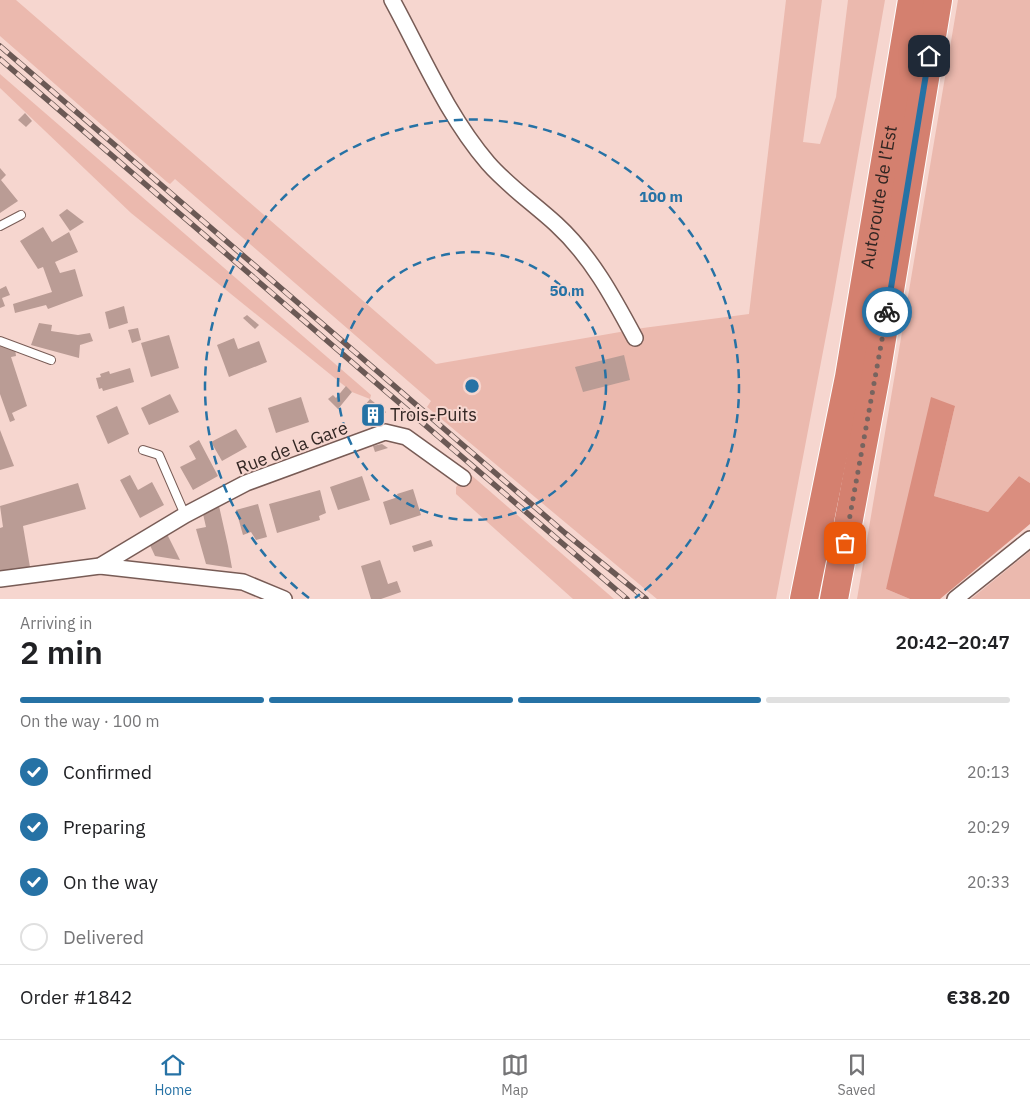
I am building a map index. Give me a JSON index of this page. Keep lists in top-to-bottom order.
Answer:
{
  "streets": {
    "highway": ["Autoroute de l’Est"],
    "street": ["Rue de la Gare"]
  },
  "places": {
    "building": ["Trois-Puits"]
  },
  "page": {
    "heading": ["2 min", "Arriving in", "20:42–20:47"],
    "panel": ["Order #1842", "€38.20"],
    "bar": "On the way · 100 m",
    "list": [
      ["Confirmed", "20:13"],
      ["Preparing", "20:29"],
      ["On the way", "20:33"],
      "Delivered"
    ],
    "tabs": ["Home", "Map", "Saved"]
  },
  "rings": ["100 m", "50 m"]
}
